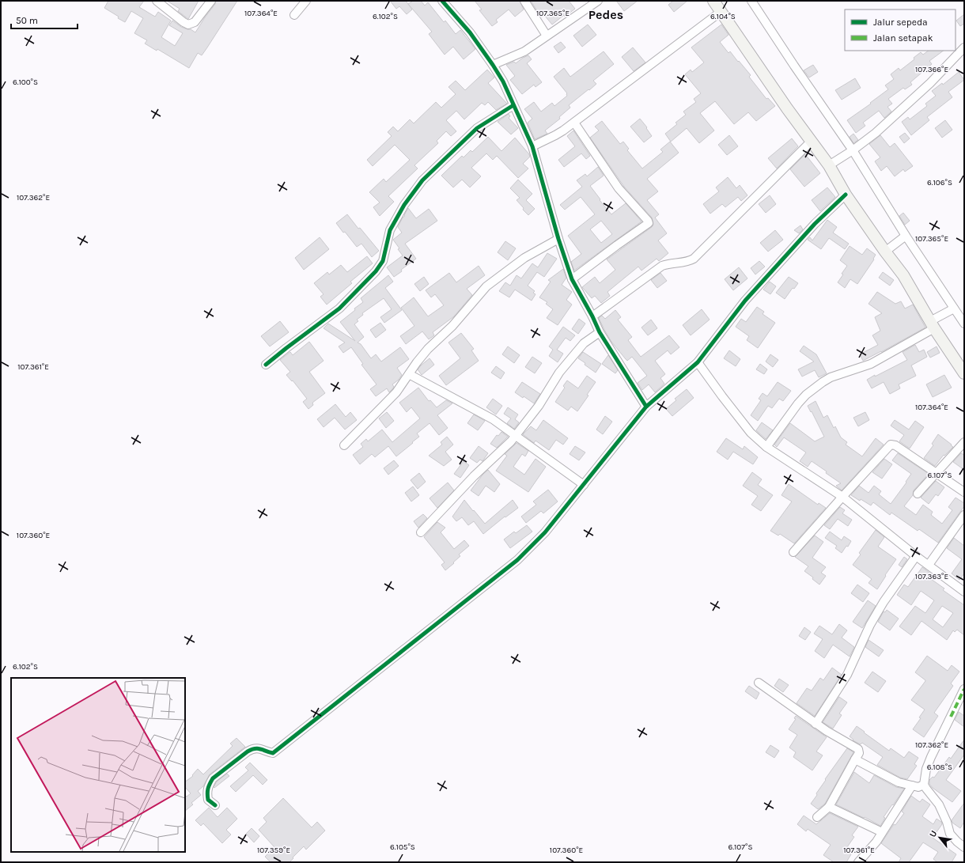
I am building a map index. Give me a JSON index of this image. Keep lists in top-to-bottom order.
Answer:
{
  "districts": ["Pedes"],
  "legend": ["Jalur sepeda", "Jalan setapak"],
  "scale_bar": "50 m",
  "north": "top left",
  "coordinates": [
    "107.364°E",
    "107.365°E",
    "6.102°S",
    "6.104°S",
    "107.366°E",
    "6.100°S",
    "6.106°S",
    "107.362°E",
    "107.361°E",
    "6.107°S",
    "107.360°E",
    "107.363°E",
    "6.108°S",
    "6.105°S",
    "107.359°E"
  ]
}
